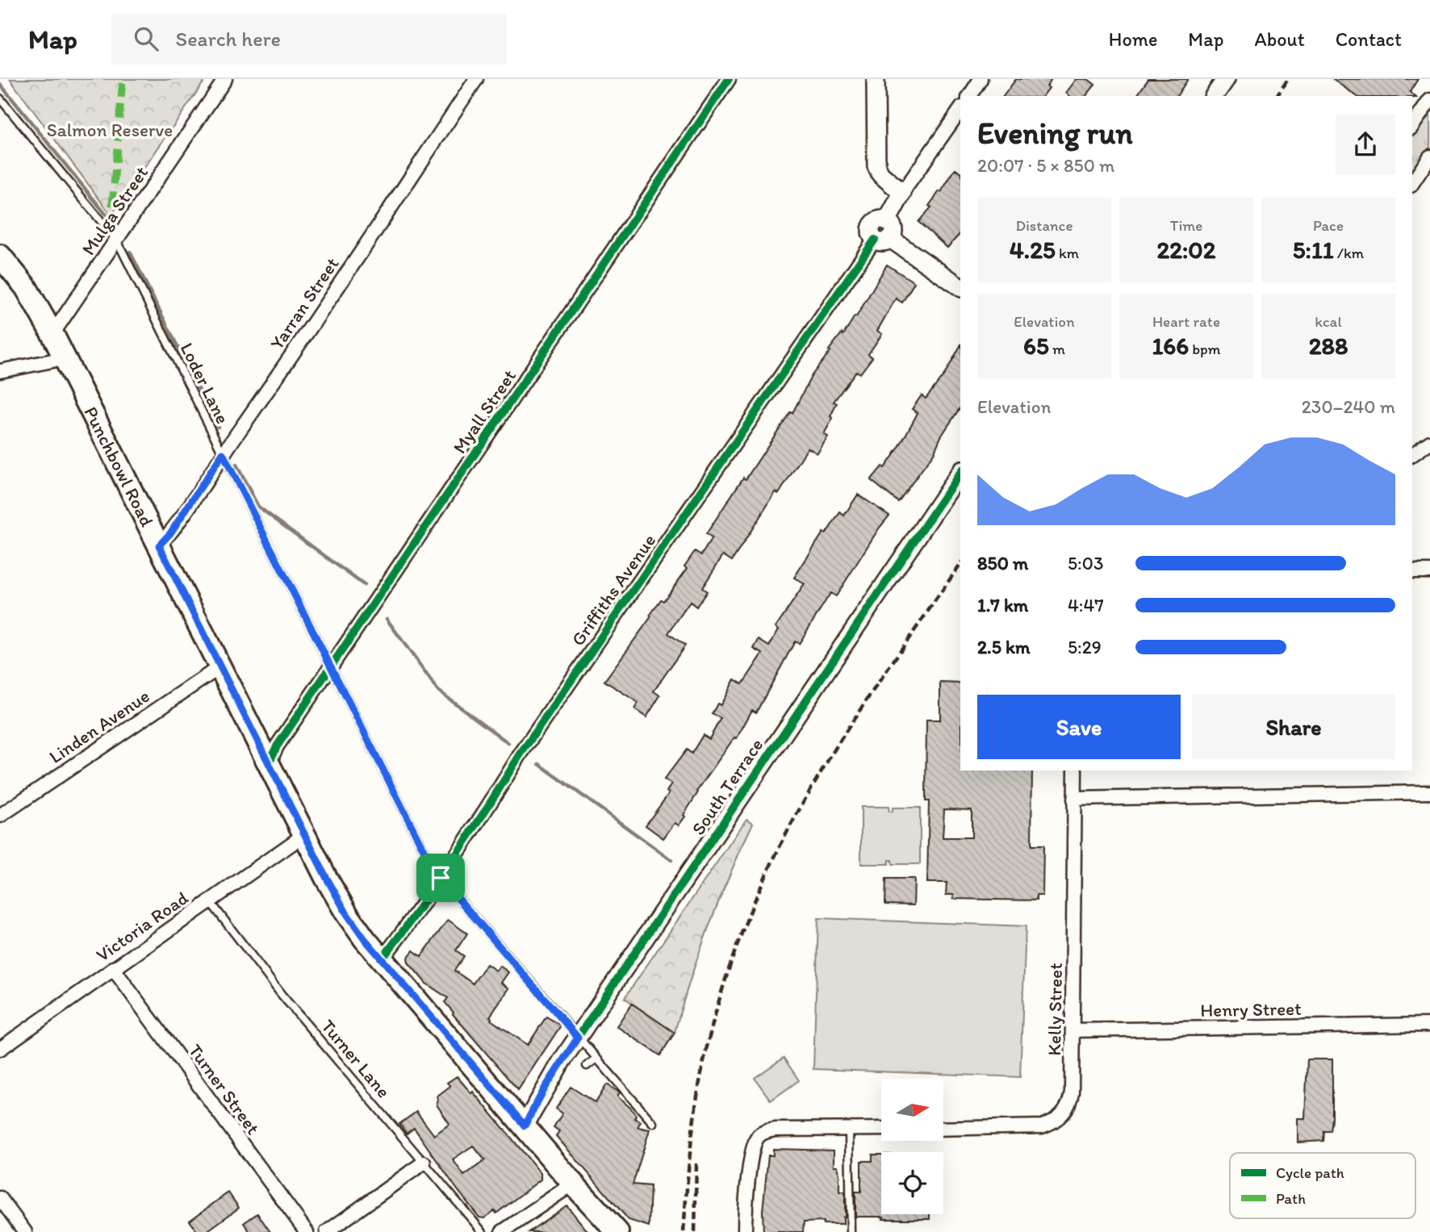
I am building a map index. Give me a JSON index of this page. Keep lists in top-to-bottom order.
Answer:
{
  "streets": {
    "main road": ["Punchbowl Road"],
    "street": [
      "Mulga Street",
      "Yarran Street",
      "Myall Street",
      "Griffiths Avenue",
      "Linden Avenue",
      "South Terrace",
      "Victoria Road",
      "Kelly Street",
      "Henry Street",
      "Turner Street"
    ],
    "lane": ["Loder Lane", "Turner Lane"]
  },
  "crossings": [
    ["Mulga Street", "Loder Lane"],
    ["Mulga Street", "Punchbowl Road"],
    ["Yarran Street", "Loder Lane"],
    ["Yarran Street", "Punchbowl Road"],
    ["Loder Lane", "Myall Street"],
    ["Loder Lane", "Griffiths Avenue"],
    ["Loder Lane", "South Terrace"],
    ["Myall Street", "Punchbowl Road"],
    ["Punchbowl Road", "Griffiths Avenue"],
    ["Punchbowl Road", "Linden Avenue"],
    ["Punchbowl Road", "South Terrace"],
    ["Punchbowl Road", "Victoria Road"],
    ["Victoria Road", "Turner Lane"],
    ["Victoria Road", "Turner Street"],
    ["Kelly Street", "Henry Street"]
  ],
  "parks": ["Salmon Reserve"],
  "legend": ["Cycle path", "Path"],
  "north": "right",
  "page": {
    "header": "Map",
    "search": "Search here",
    "nav": [
      "Home",
      "Map",
      "About",
      "Contact"
    ],
    "heading": ["Evening run", "20:07 · 5 × 850 m"],
    "stats": [
      ["Distance", "4.25 km"],
      ["Time", "22:02"],
      ["Pace", "5:11 /km"],
      ["Elevation", "65 m"],
      ["Heart rate", "166 bpm"],
      ["kcal", "288"]
    ],
    "chart": ["Elevation", "230–240 m"],
    "list": [
      {
        "name": "850 m",
        "note": "5:03"
      },
      {
        "name": "1.7 km",
        "note": "4:47"
      },
      {
        "name": "2.5 km",
        "note": "5:29"
      }
    ],
    "buttons": ["Save", "Share"]
  }
}
